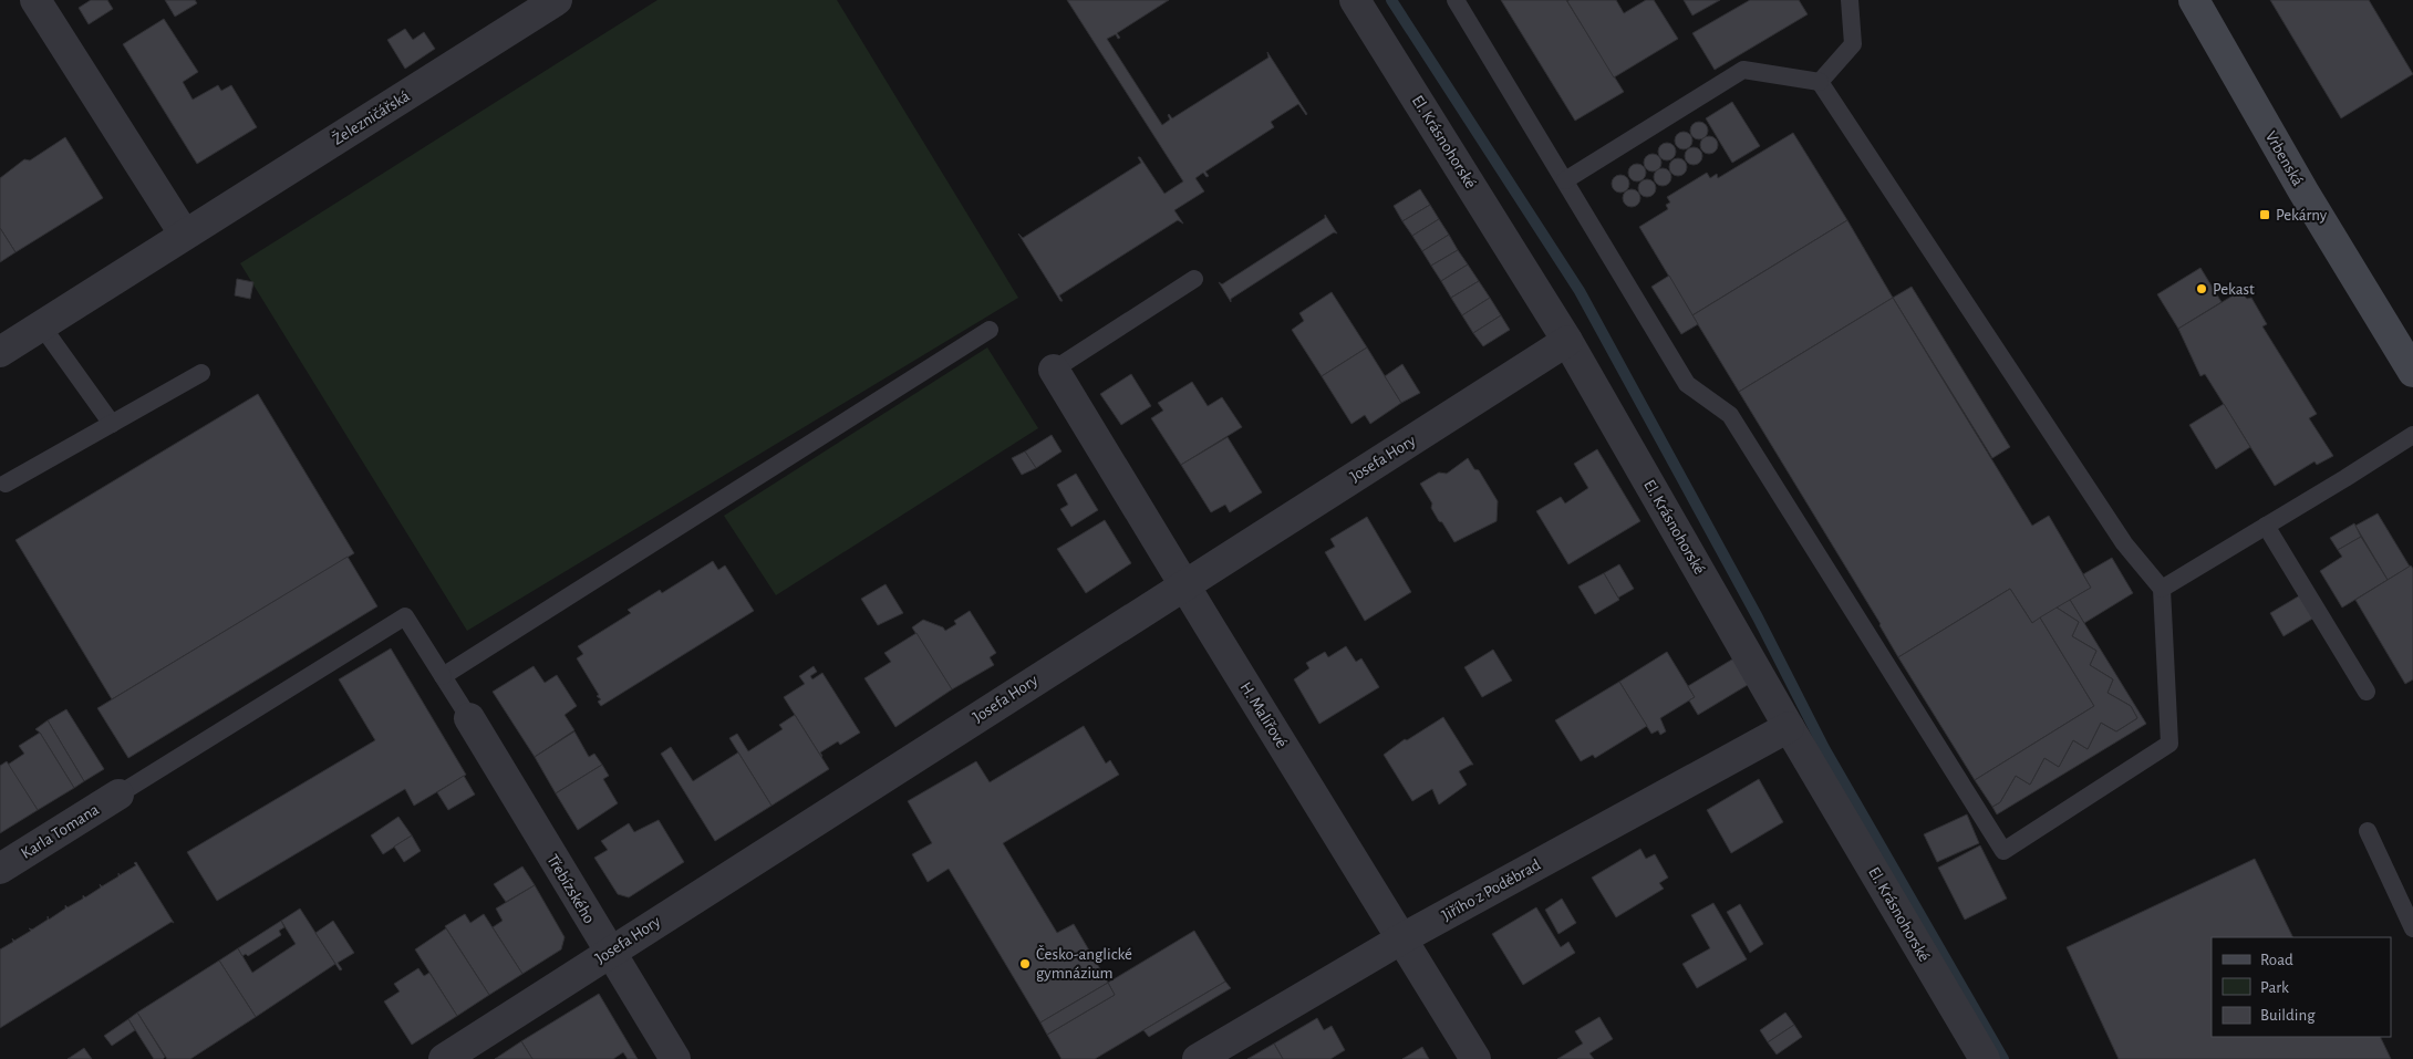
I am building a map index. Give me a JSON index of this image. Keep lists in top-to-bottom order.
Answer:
{
  "streets": {
    "street": [
      "Železničářská",
      "El. Krásnohorské",
      "Vrbenská",
      "Josefa Hory",
      "H. Malířové",
      "Karla Tomana",
      "Třebízského",
      "Jiřího z Poděbrad"
    ]
  },
  "crossings": [
    ["El. Krásnohorské", "Josefa Hory"],
    ["El. Krásnohorské", "Jiřího z Poděbrad"],
    ["Josefa Hory", "H. Malířové"],
    ["Josefa Hory", "Třebízského"],
    ["H. Malířové", "Jiřího z Poděbrad"]
  ],
  "places": {
    "transit": ["Pekárny"],
    "other": ["Pekast", "Česko-anglické gymnázium"]
  },
  "legend": ["Road", "Park", "Building"]
}
